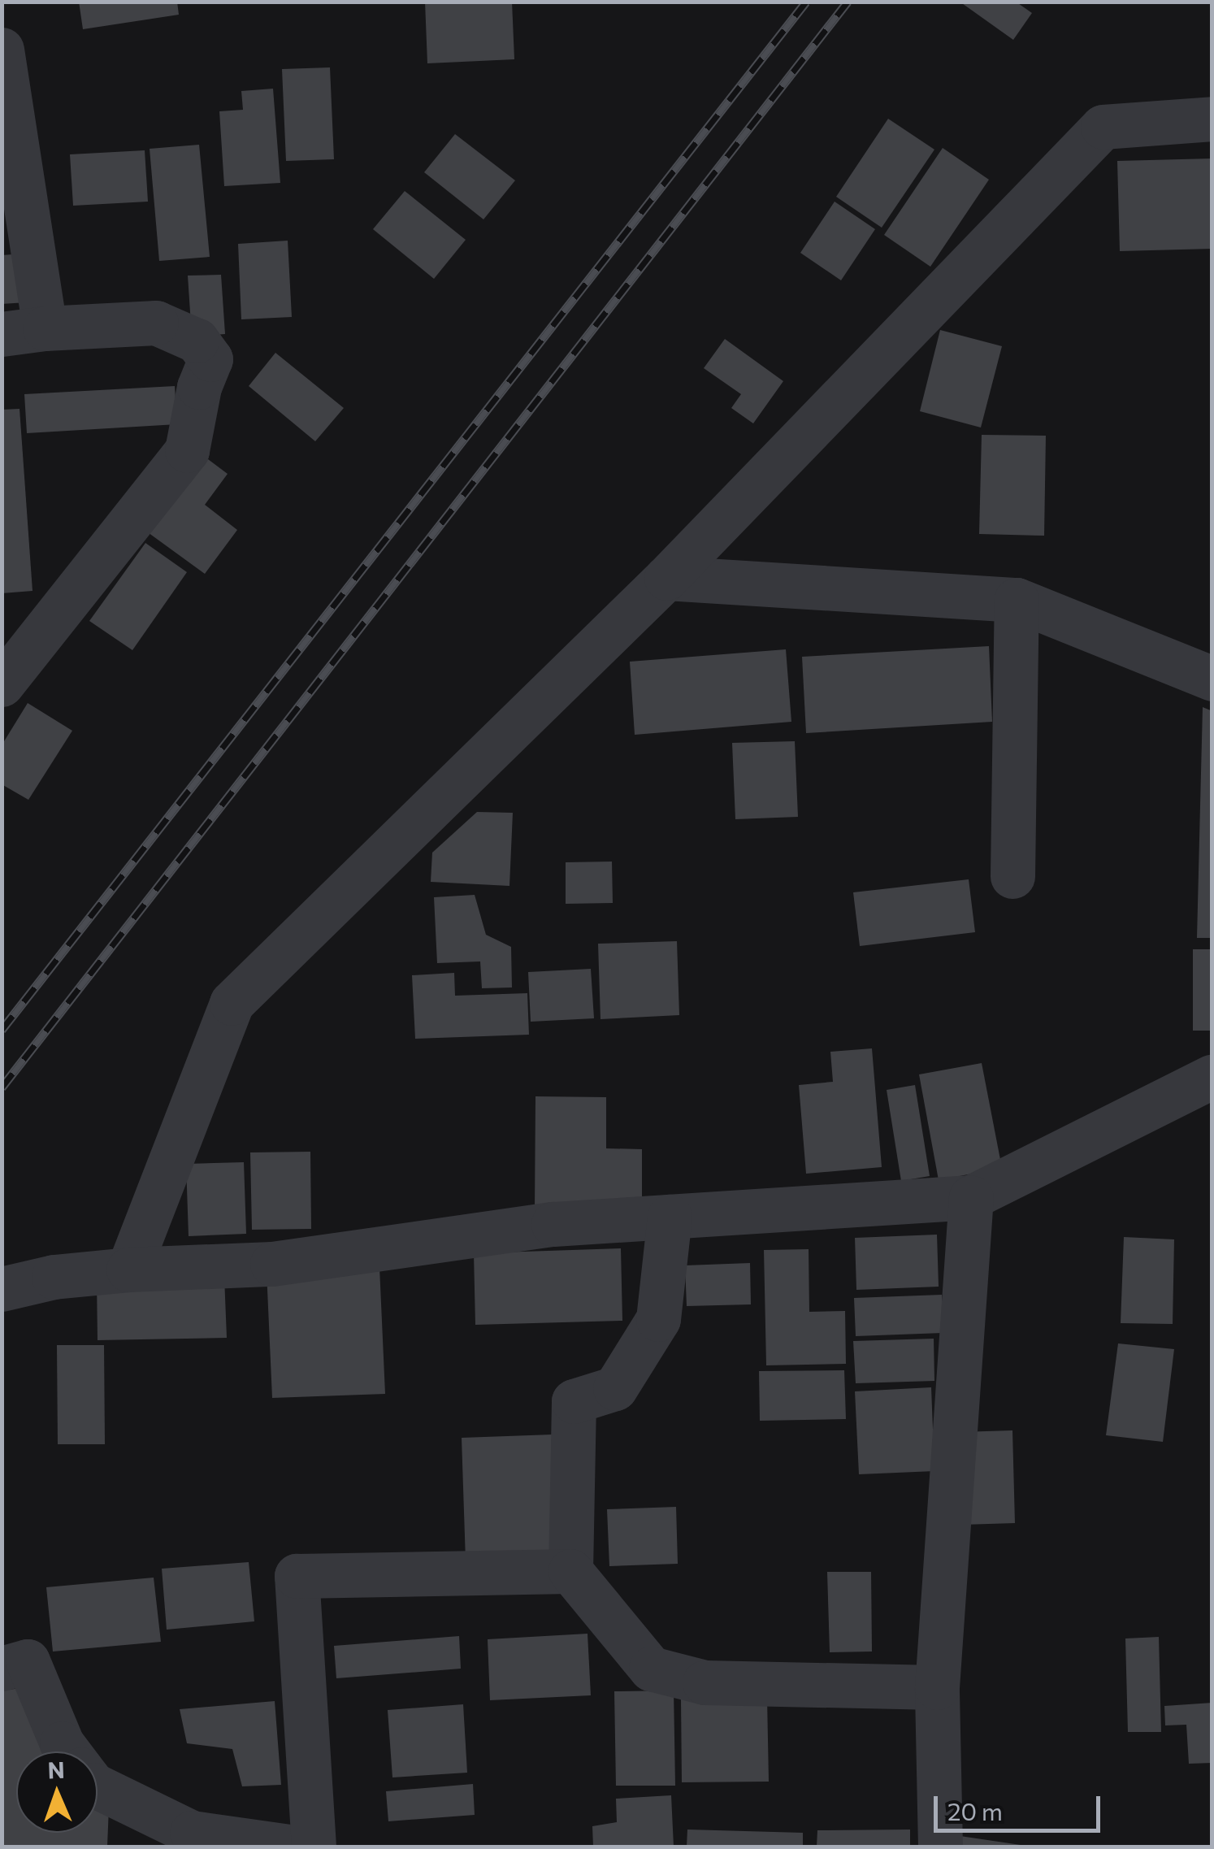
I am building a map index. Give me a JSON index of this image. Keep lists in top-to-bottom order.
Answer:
{
  "scale_bar": "20 m",
  "north": "top"
}
